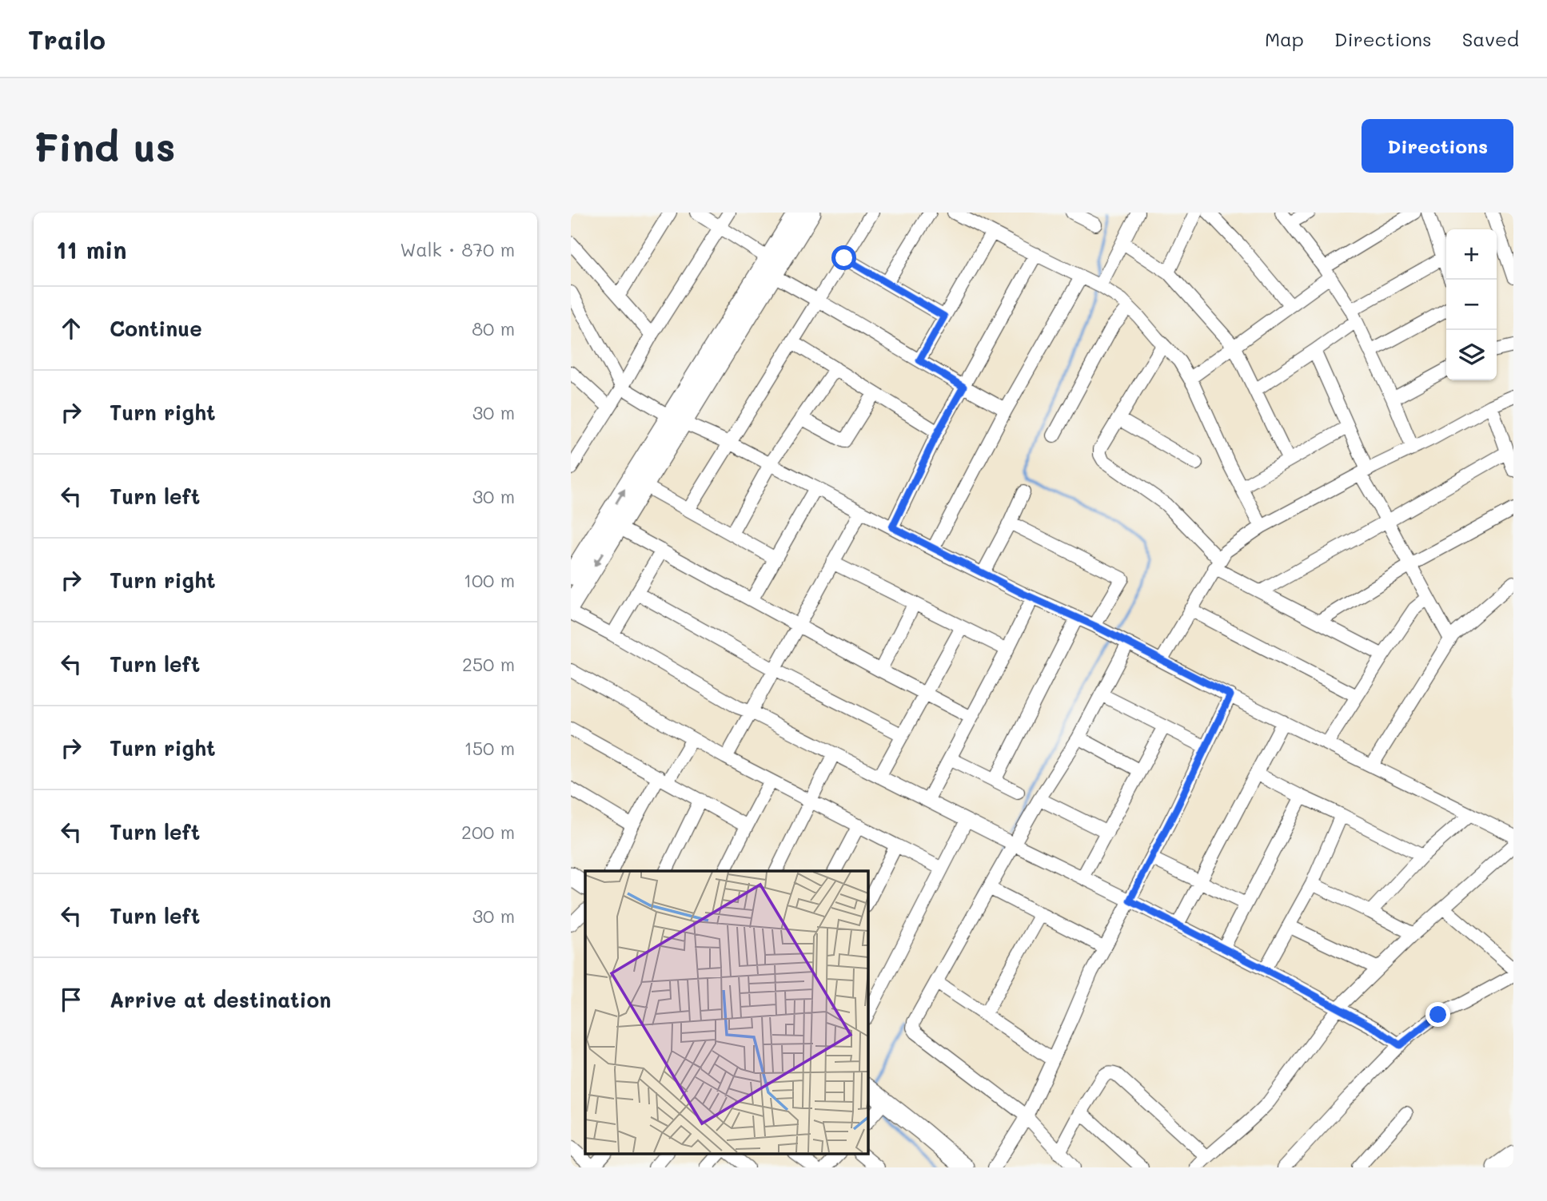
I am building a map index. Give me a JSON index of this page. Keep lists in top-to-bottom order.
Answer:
{
  "page": {
    "header": "Trailo",
    "nav": ["Map", "Directions", "Saved"],
    "buttons": "Directions",
    "title": "Find us",
    "heading": ["11 min", "Walk · 870 m"],
    "map_buttons": ["+", "−"],
    "list": [
      ["Continue", "80 m"],
      ["Turn right", "30 m"],
      ["Turn left", "30 m"],
      ["Turn right", "100 m"],
      ["Turn left", "250 m"],
      ["Turn right", "150 m"],
      ["Turn left", "200 m"],
      ["Turn left", "30 m"],
      "Arrive at destination"
    ]
  }
}
